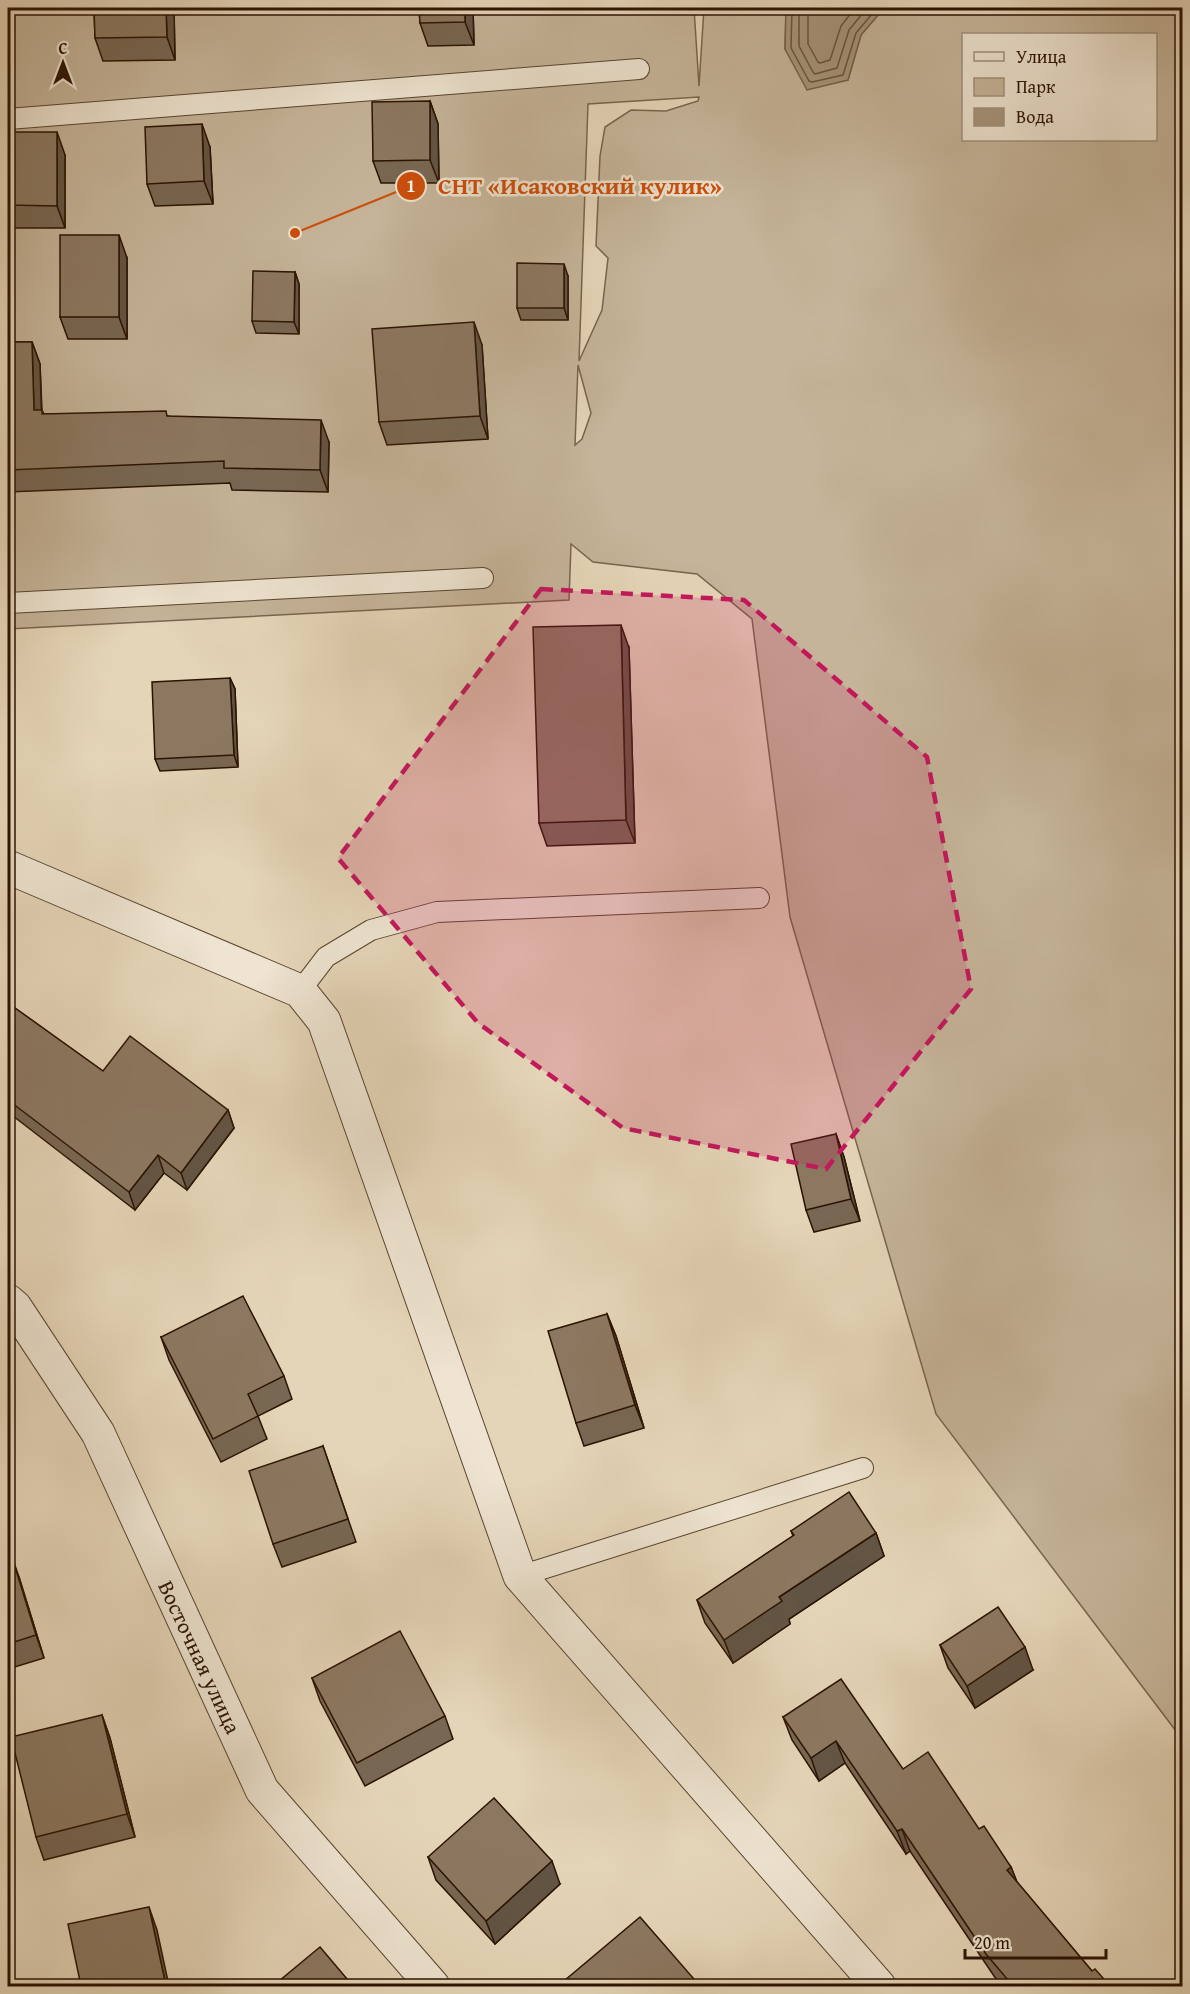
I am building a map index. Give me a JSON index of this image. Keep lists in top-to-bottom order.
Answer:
{
  "streets": {
    "street": ["Восточная улица"]
  },
  "places": ["СНТ «Исаковский кулик»"],
  "legend": ["Улица", "Парк", "Вода"],
  "scale_bar": "20 m",
  "north": "top"
}
